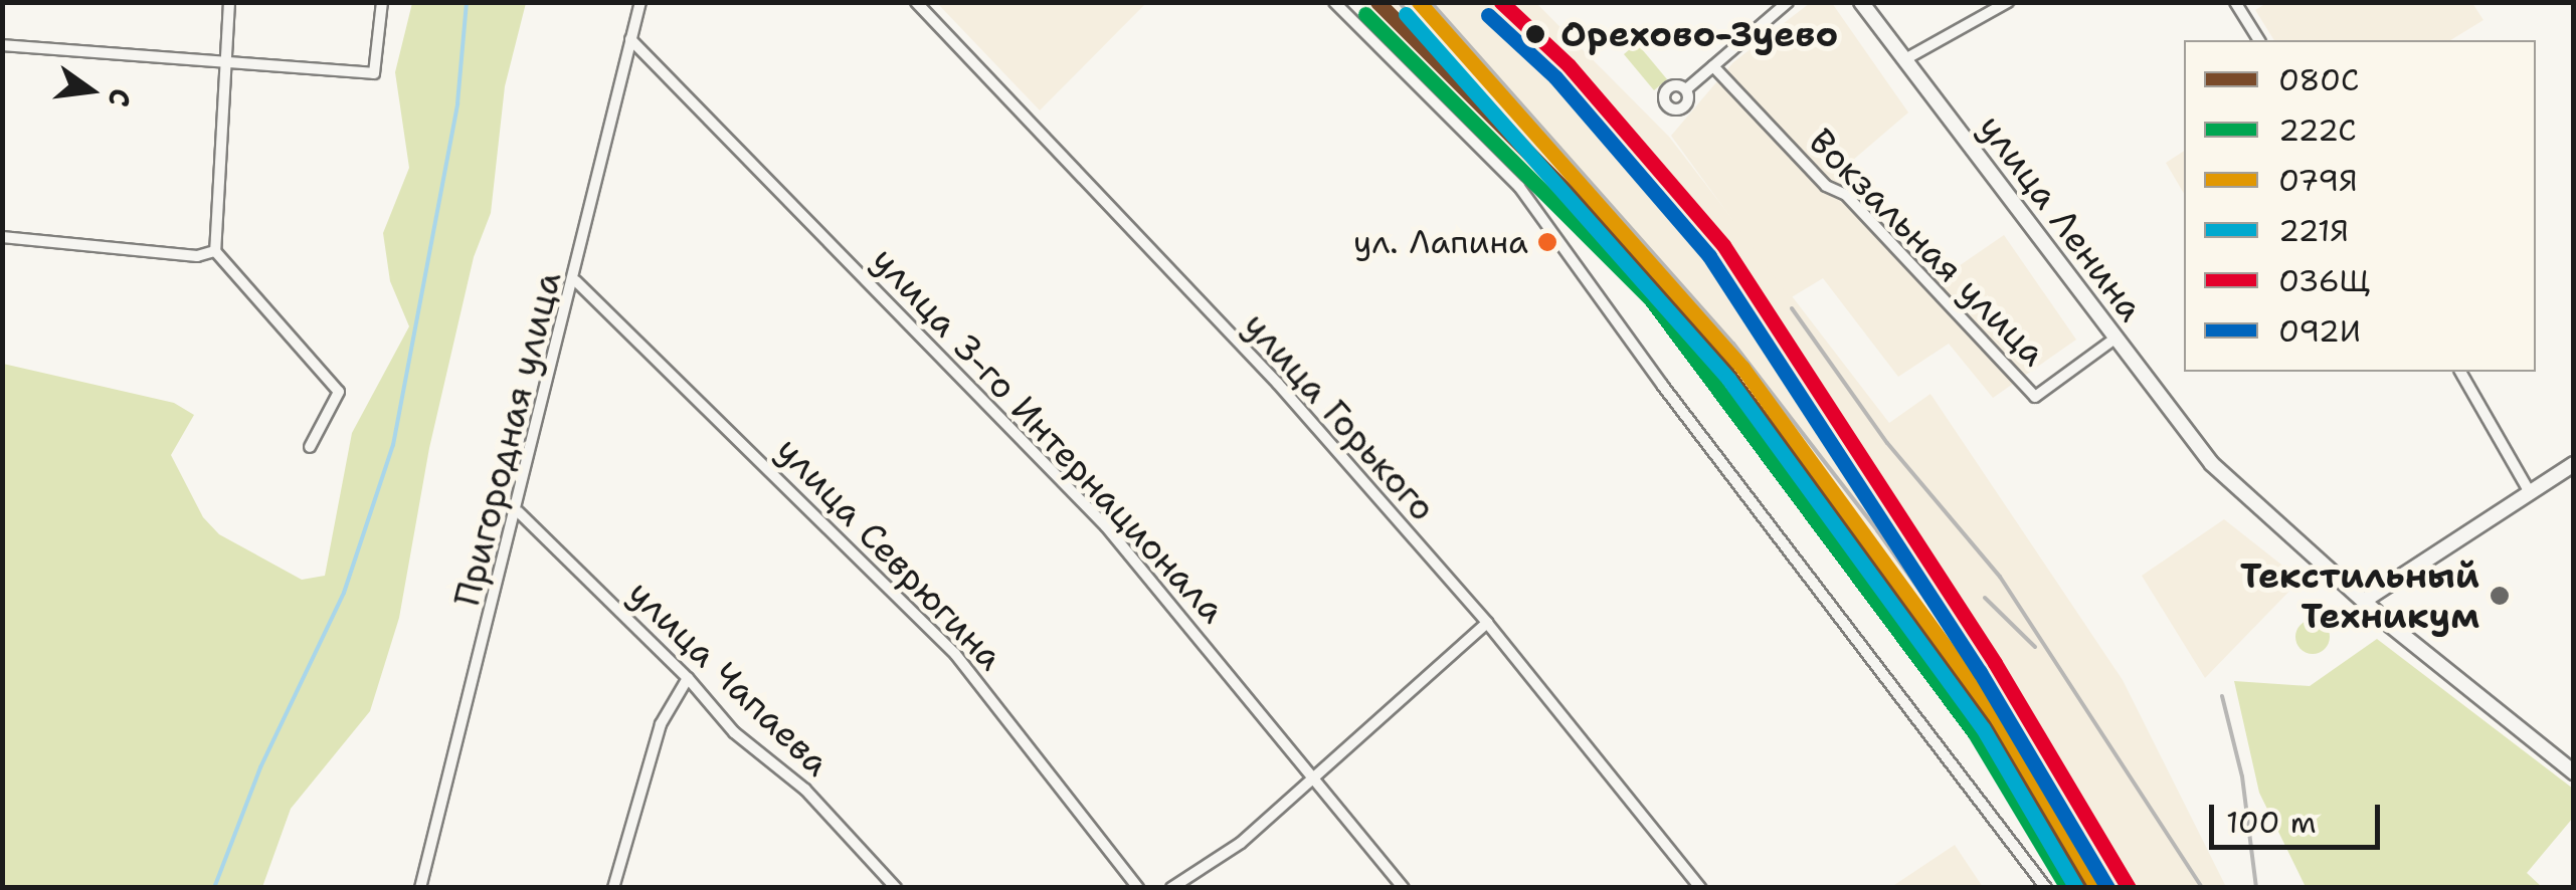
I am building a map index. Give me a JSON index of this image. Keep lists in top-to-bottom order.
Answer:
{
  "streets": {
    "main road": ["улица Ленина"],
    "street": [
      "Вокзальная улица",
      "улица Горького",
      "улица 3-го Интернационала",
      "Пригородная улица",
      "улица Севрюгина",
      "улица Чапаева"
    ]
  },
  "crossings": [
    ["улица Ленина", "Вокзальная улица"],
    ["улица 3-го Интернационала", "Пригородная улица"],
    ["Пригородная улица", "улица Севрюгина"],
    ["Пригородная улица", "улица Чапаева"]
  ],
  "places": ["Орехово-Зуево", "ул. Лапина", "Текстильный Техникум"],
  "lines": [
    "transit line 080С",
    "transit line 079Я",
    "transit line 036Щ",
    "transit line 222С",
    "transit line 221Я",
    "transit line 092И"
  ],
  "legend": [
    "080С",
    "222С",
    "079Я",
    "221Я",
    "036Щ",
    "092И"
  ],
  "scale_bar": "100 m",
  "north": "right"
}
